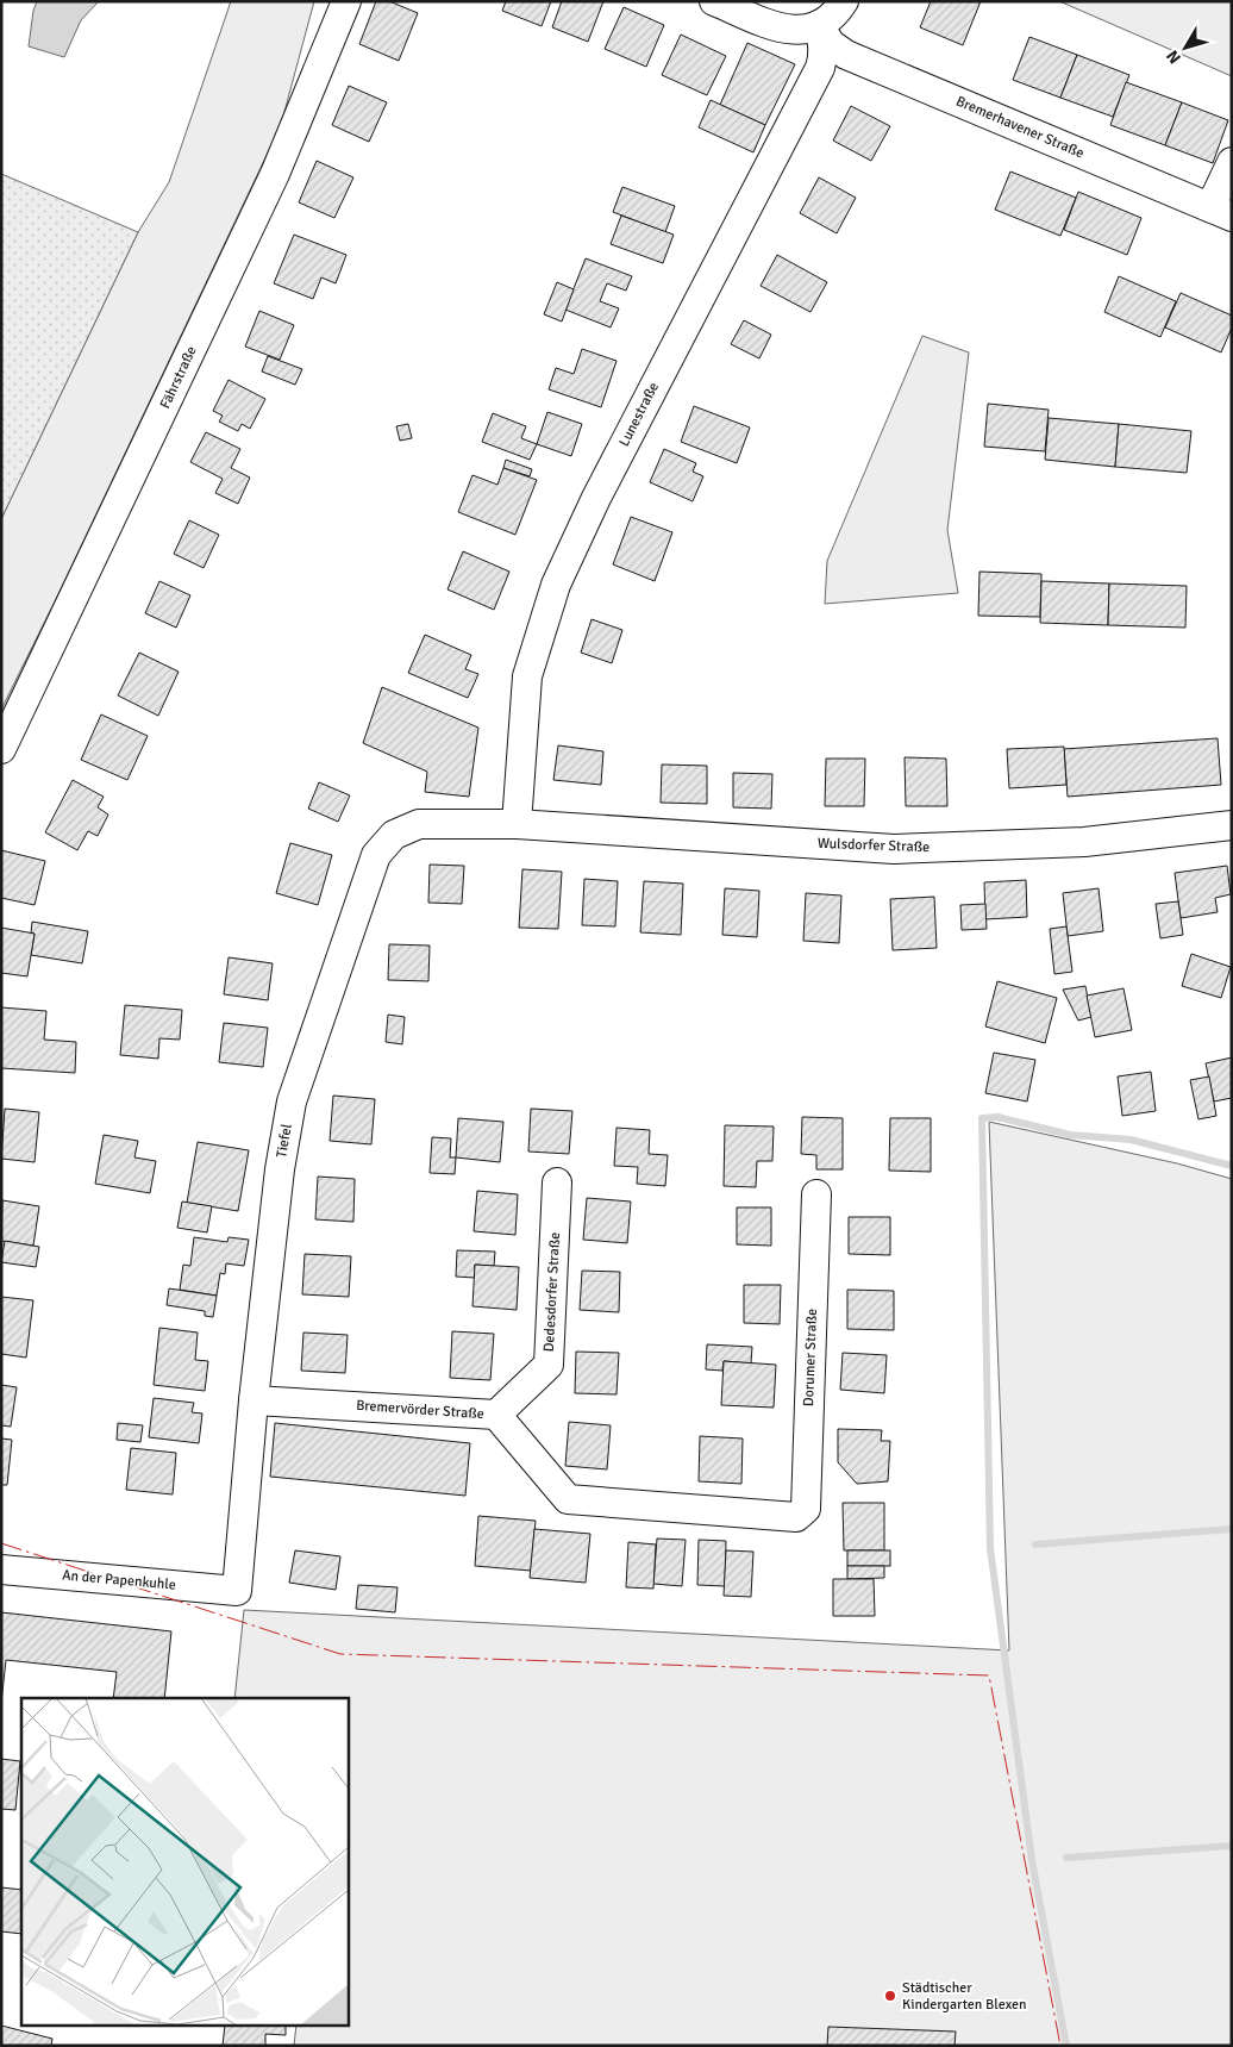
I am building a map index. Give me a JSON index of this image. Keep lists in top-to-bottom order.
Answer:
{
  "streets": {
    "street": [
      "Bremerhavener Straße",
      "Fährstraße",
      "Lunestraße",
      "Wulsdorfer Straße",
      "Tiefel",
      "Dedesdorfer Straße",
      "Dorumer Straße",
      "Bremervörder Straße",
      "An der Papenkuhle"
    ]
  },
  "crossings": [
    ["Bremerhavener Straße", "Lunestraße"],
    ["Lunestraße", "Wulsdorfer Straße"],
    ["Lunestraße", "Tiefel"],
    ["Wulsdorfer Straße", "Tiefel"],
    ["Tiefel", "Bremervörder Straße"],
    ["Tiefel", "An der Papenkuhle"],
    ["Dedesdorfer Straße", "Bremervörder Straße"],
    ["Dorumer Straße", "Bremervörder Straße"]
  ],
  "places": ["Städtischer Kindergarten Blexen"],
  "north": "bottom left"
}
